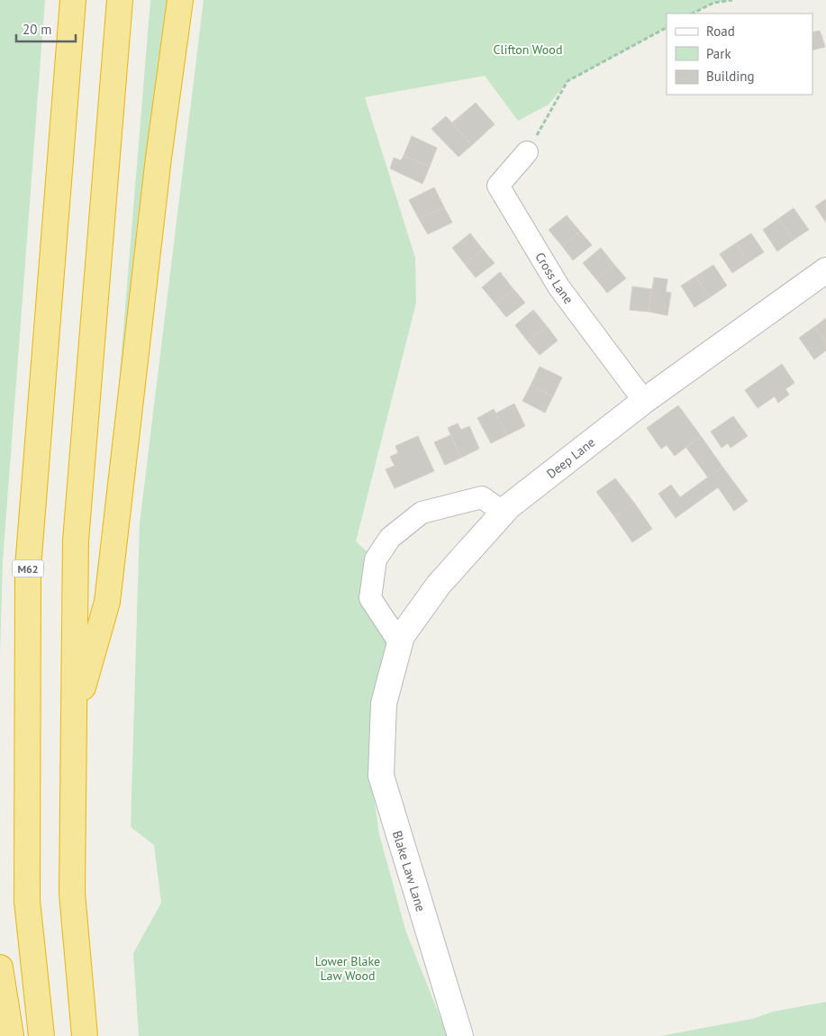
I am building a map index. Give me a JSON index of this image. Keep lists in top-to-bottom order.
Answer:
{
  "streets": {
    "highway": ["M62"],
    "street": ["Cross Lane", "Deep Lane", "Blake Law Lane"]
  },
  "crossings": [
    ["Cross Lane", "Deep Lane"],
    ["Deep Lane", "Blake Law Lane"]
  ],
  "parks": ["Clifton Wood", "Lower Blake Law Wood"],
  "legend": ["Road", "Park", "Building"],
  "scale_bar": "20 m"
}
